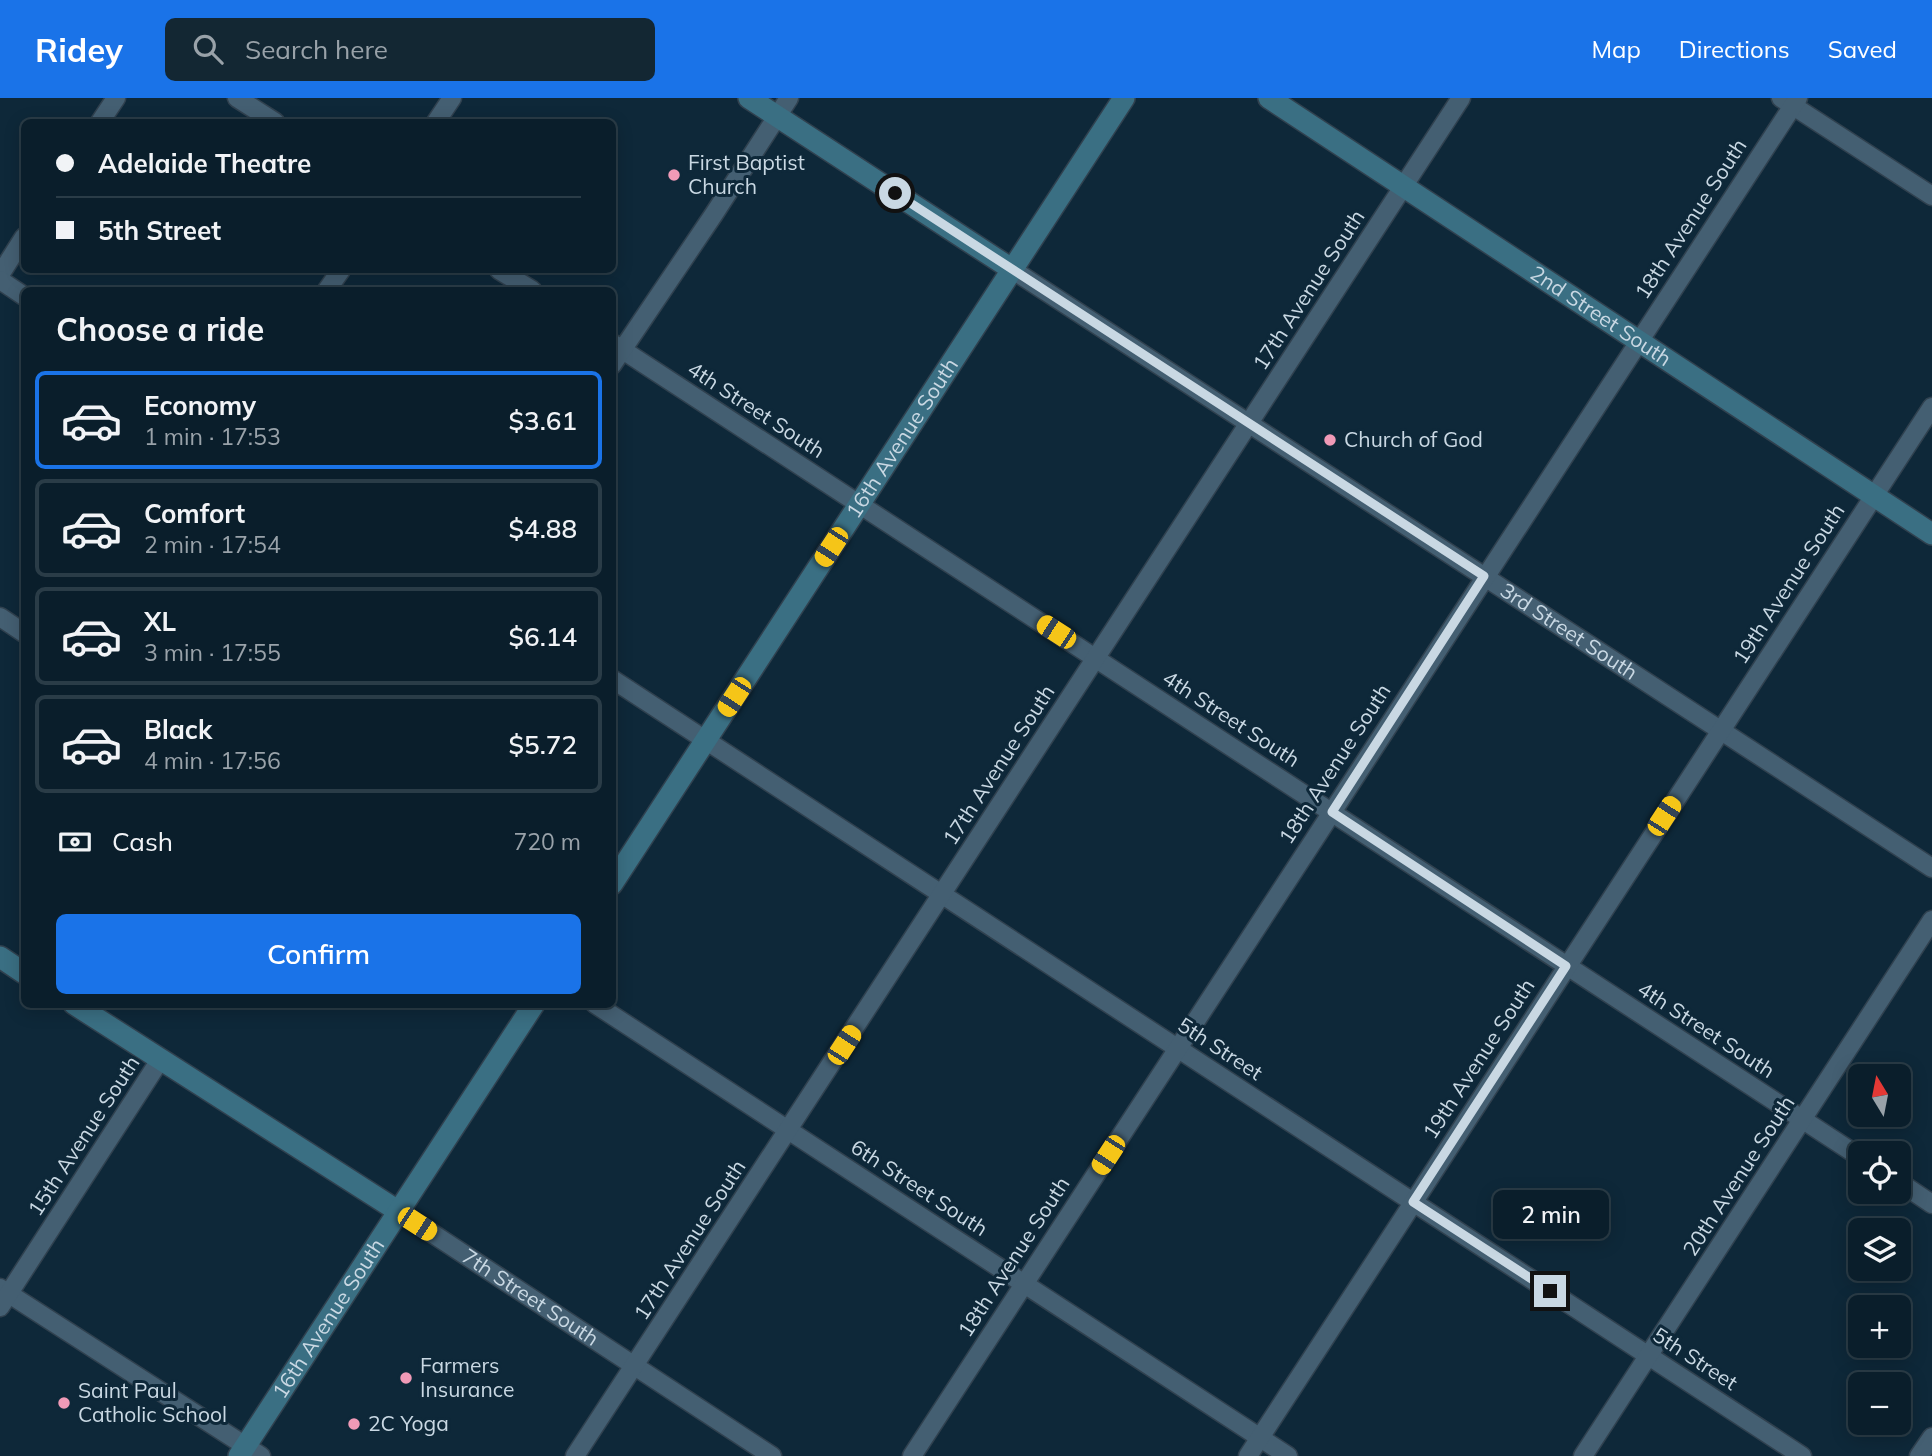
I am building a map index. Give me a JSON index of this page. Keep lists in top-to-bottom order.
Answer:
{
  "streets": {
    "street": [
      "18th Avenue South",
      "17th Avenue South",
      "2nd Street South",
      "4th Street South",
      "16th Avenue South",
      "19th Avenue South",
      "3rd Street South",
      "5th Street",
      "15th Avenue South",
      "20th Avenue South",
      "6th Street South",
      "7th Street South"
    ]
  },
  "crossings": [
    ["18th Avenue South", "2nd Street South"],
    ["18th Avenue South", "4th Street South"],
    ["18th Avenue South", "3rd Street South"],
    ["18th Avenue South", "5th Street"],
    ["18th Avenue South", "6th Street South"],
    ["17th Avenue South", "2nd Street South"],
    ["17th Avenue South", "4th Street South"],
    ["17th Avenue South", "3rd Street South"],
    ["17th Avenue South", "5th Street"],
    ["17th Avenue South", "6th Street South"],
    ["17th Avenue South", "7th Street South"],
    ["2nd Street South", "19th Avenue South"],
    ["4th Street South", "16th Avenue South"],
    ["4th Street South", "19th Avenue South"],
    ["4th Street South", "20th Avenue South"],
    ["16th Avenue South", "3rd Street South"],
    ["16th Avenue South", "5th Street"],
    ["16th Avenue South", "7th Street South"],
    ["19th Avenue South", "3rd Street South"],
    ["19th Avenue South", "5th Street"],
    ["19th Avenue South", "6th Street South"],
    ["5th Street", "20th Avenue South"],
    ["15th Avenue South", "7th Street South"]
  ],
  "places": [
    "First Baptist Church",
    "Church of God",
    "Farmers Insurance",
    "Saint Paul Catholic School",
    "2C Yoga"
  ],
  "north": "top",
  "page": {
    "header": "Ridey",
    "search": "Search here",
    "nav": ["Map", "Directions", "Saved"],
    "banner": ["Adelaide Theatre", "5th Street"],
    "heading": "Choose a ride",
    "list": [
      {
        "name": "Economy",
        "note": "1 min · 17:53",
        "value": "$3.61"
      },
      {
        "name": "Comfort",
        "note": "2 min · 17:54",
        "value": "$4.88"
      },
      {
        "name": "XL",
        "note": "3 min · 17:55",
        "value": "$6.14"
      },
      {
        "name": "Black",
        "note": "4 min · 17:56",
        "value": "$5.72"
      }
    ],
    "pay": ["Cash", "720 m"],
    "buttons": "Confirm",
    "map_buttons": ["+", "−"],
    "bubble": "2 min"
  }
}
